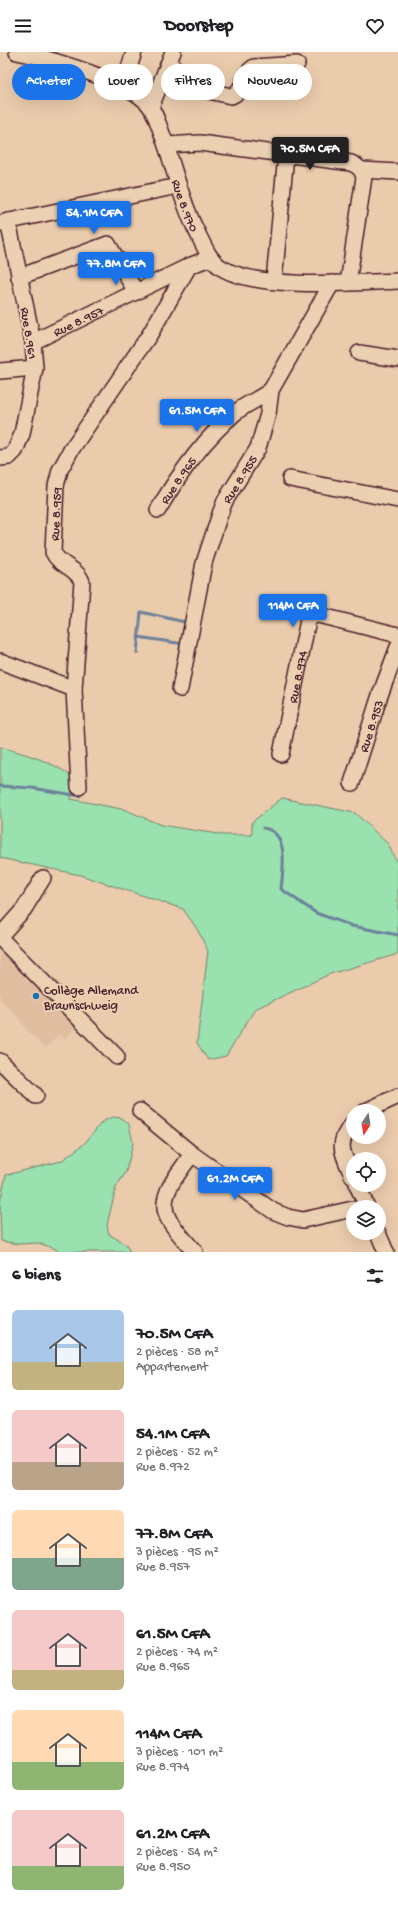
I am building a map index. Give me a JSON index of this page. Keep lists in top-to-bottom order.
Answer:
{
  "streets": {
    "street": [
      "Rue 8.970",
      "Rue 8.957",
      "Rue 8.961",
      "Rue 8.955",
      "Rue 8.965",
      "Rue 8.959",
      "Rue 8.974",
      "Rue 8.953"
    ]
  },
  "crossings": [
    ["Rue 8.970", "Rue 8.957"],
    ["Rue 8.970", "Rue 8.955"],
    ["Rue 8.957", "Rue 8.961"],
    ["Rue 8.957", "Rue 8.959"],
    ["Rue 8.955", "Rue 8.965"]
  ],
  "places": ["Collège Allemand Braunschweig"],
  "north": "bottom",
  "page": {
    "header": "Doorstep",
    "chip": [
      "Acheter",
      "Louer",
      "Filtres",
      "Nouveau"
    ],
    "price": [
      "70.5M CFA",
      "54.1M CFA",
      "77.8M CFA",
      "61.5M CFA",
      "114M CFA",
      "61.2M CFA"
    ],
    "heading": "6 biens",
    "list": [
      {
        "name": "70.5M CFA",
        "note": "2 pièces · 58 m² · Appartement"
      },
      {
        "name": "54.1M CFA",
        "note": "2 pièces · 52 m² · Rue 8.972"
      },
      {
        "name": "77.8M CFA",
        "note": "3 pièces · 95 m² · Rue 8.957"
      },
      {
        "name": "61.5M CFA",
        "note": "2 pièces · 74 m² · Rue 8.965"
      },
      {
        "name": "114M CFA",
        "note": "3 pièces · 101 m² · Rue 8.974"
      },
      {
        "name": "61.2M CFA",
        "note": "2 pièces · 54 m² · Rue 8.950"
      }
    ]
  }
}
